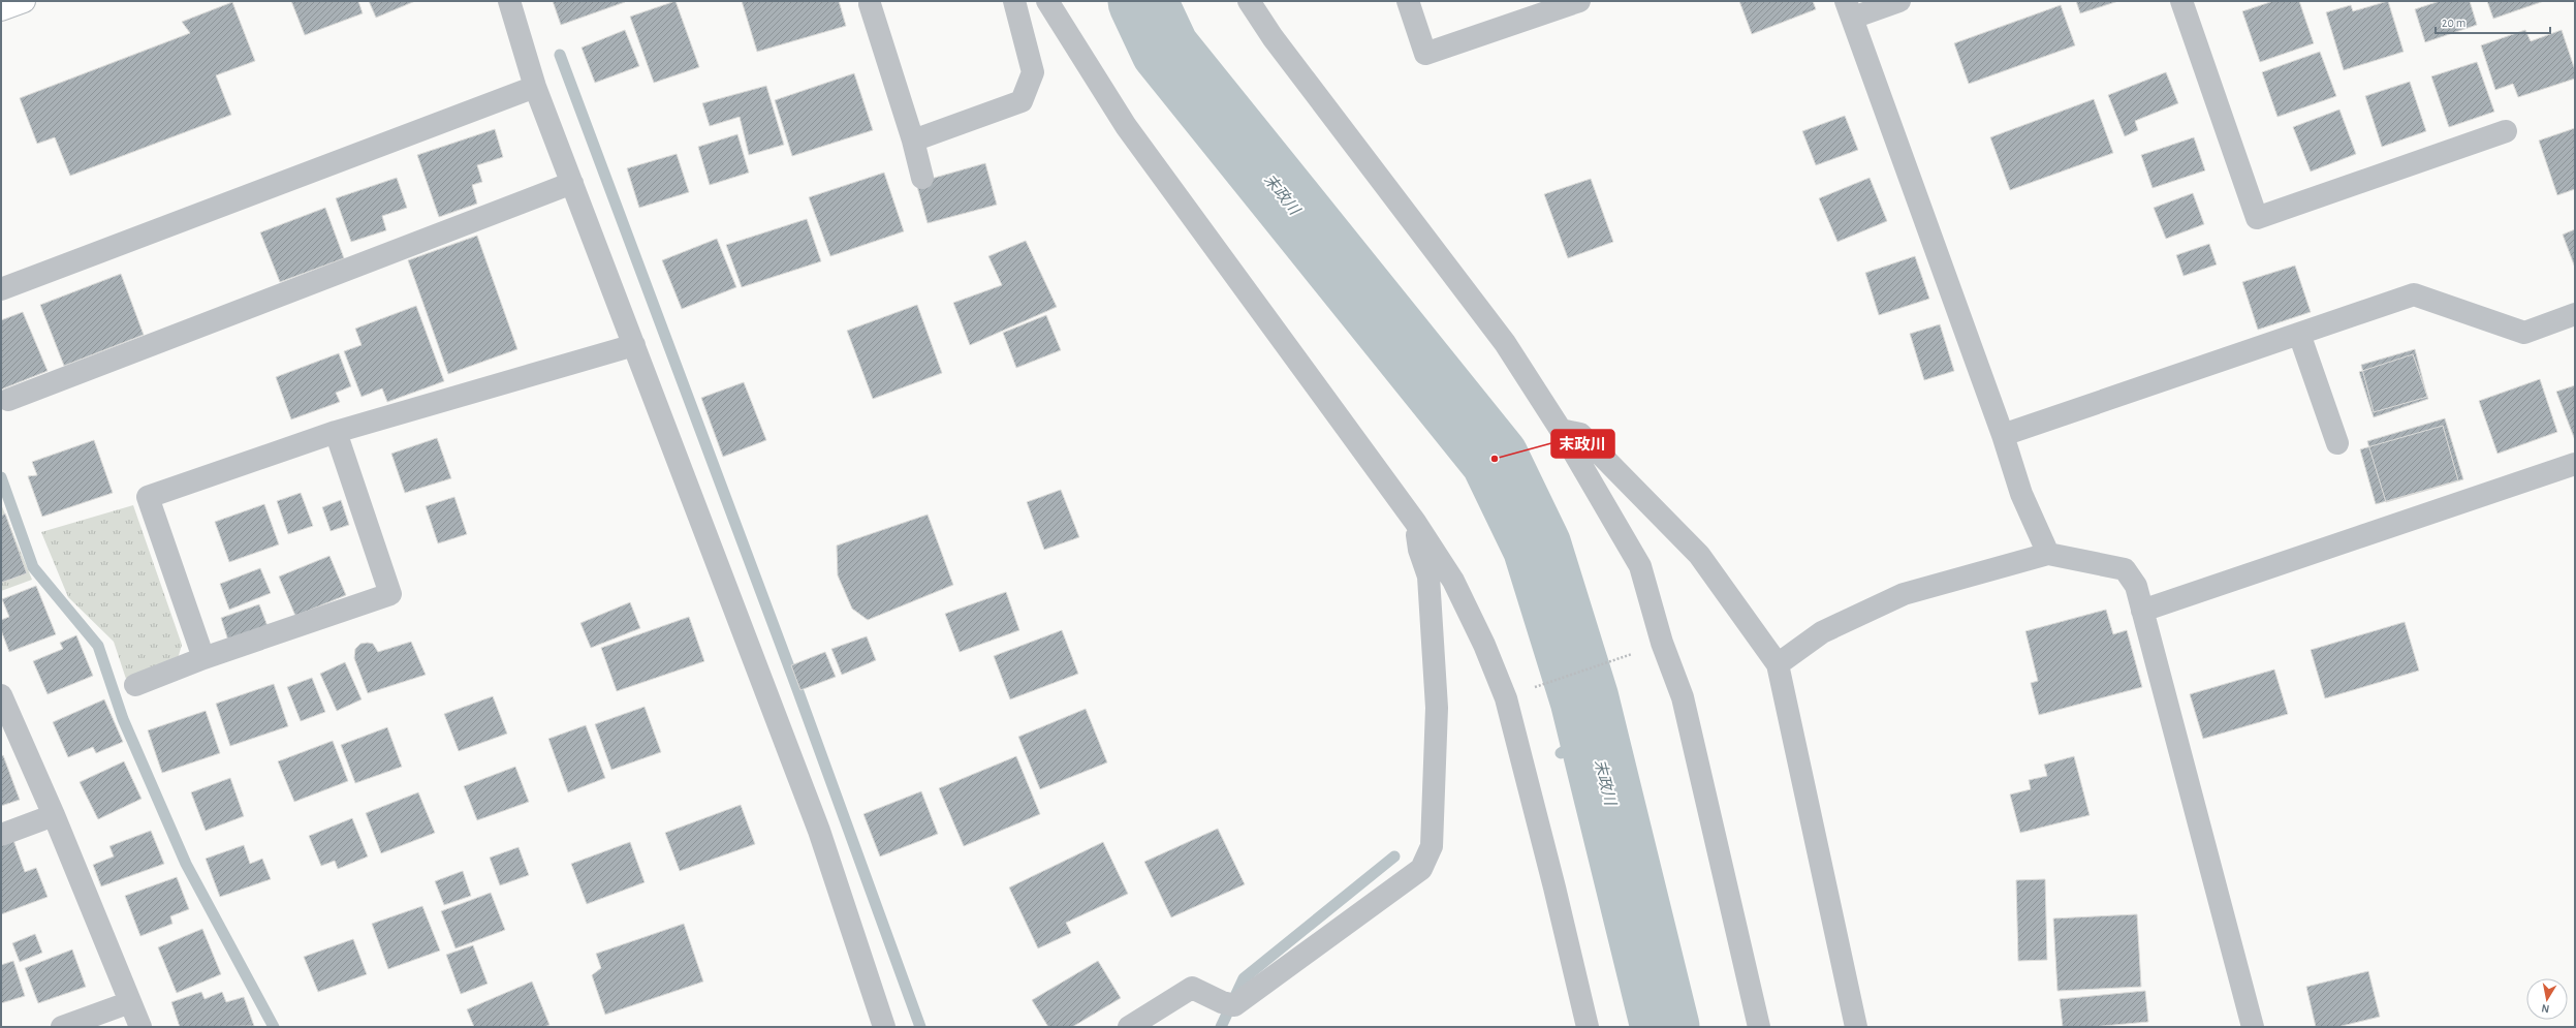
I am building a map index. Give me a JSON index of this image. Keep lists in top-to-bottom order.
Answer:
{
  "water": ["末政川"],
  "places": ["末政川"],
  "scale_bar": "20 m",
  "north": "bottom"
}
